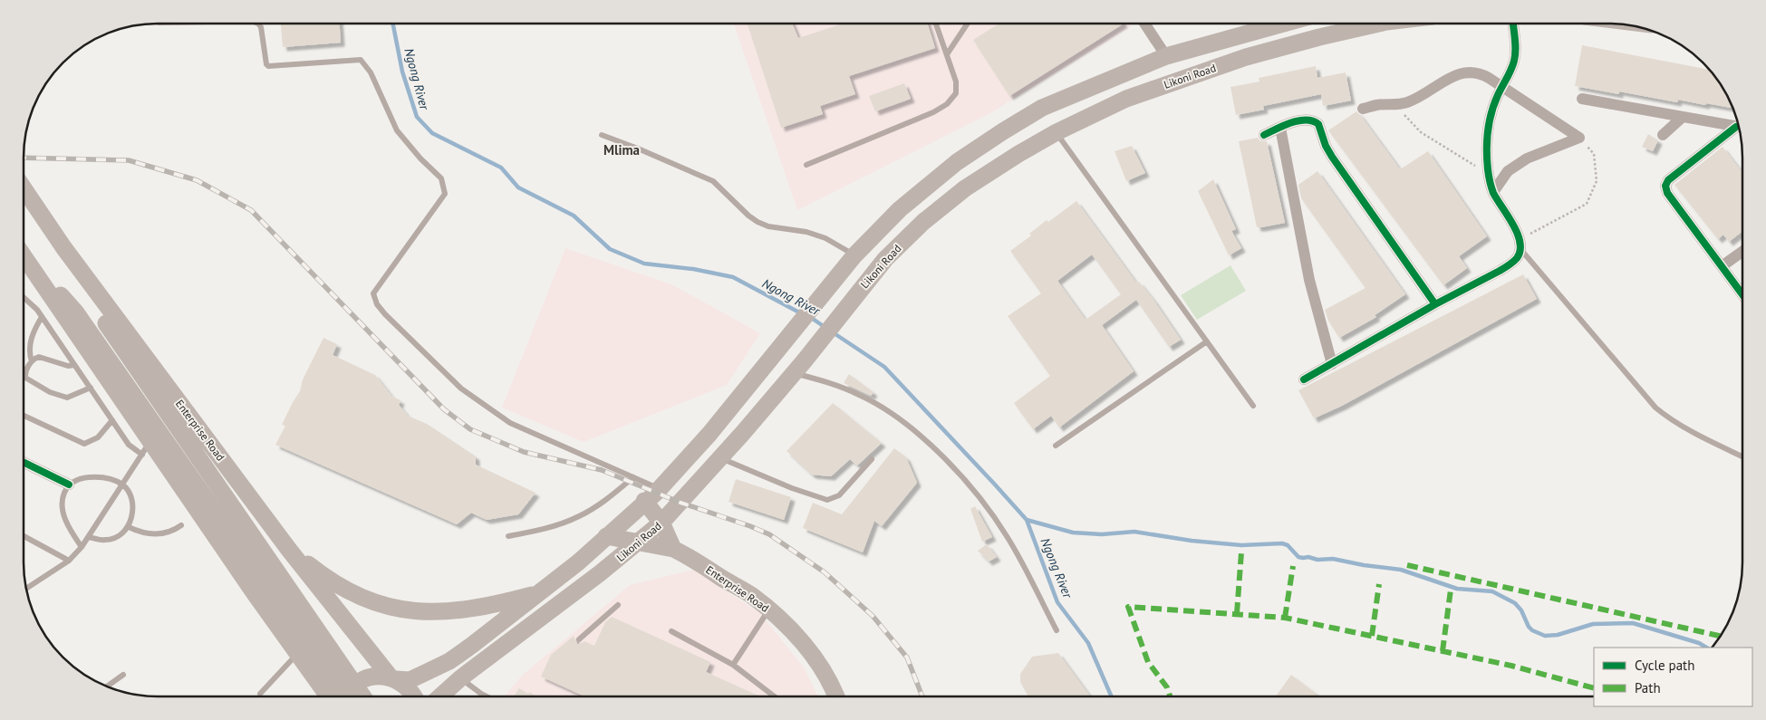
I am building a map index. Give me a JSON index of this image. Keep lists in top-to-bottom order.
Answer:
{
  "streets": {
    "main road": ["Likoni Road", "Enterprise Road"]
  },
  "crossings": [
    ["Likoni Road", "Enterprise Road"]
  ],
  "districts": ["Mlima"],
  "water": ["Ngong River"],
  "legend": ["Cycle path", "Path"]
}
